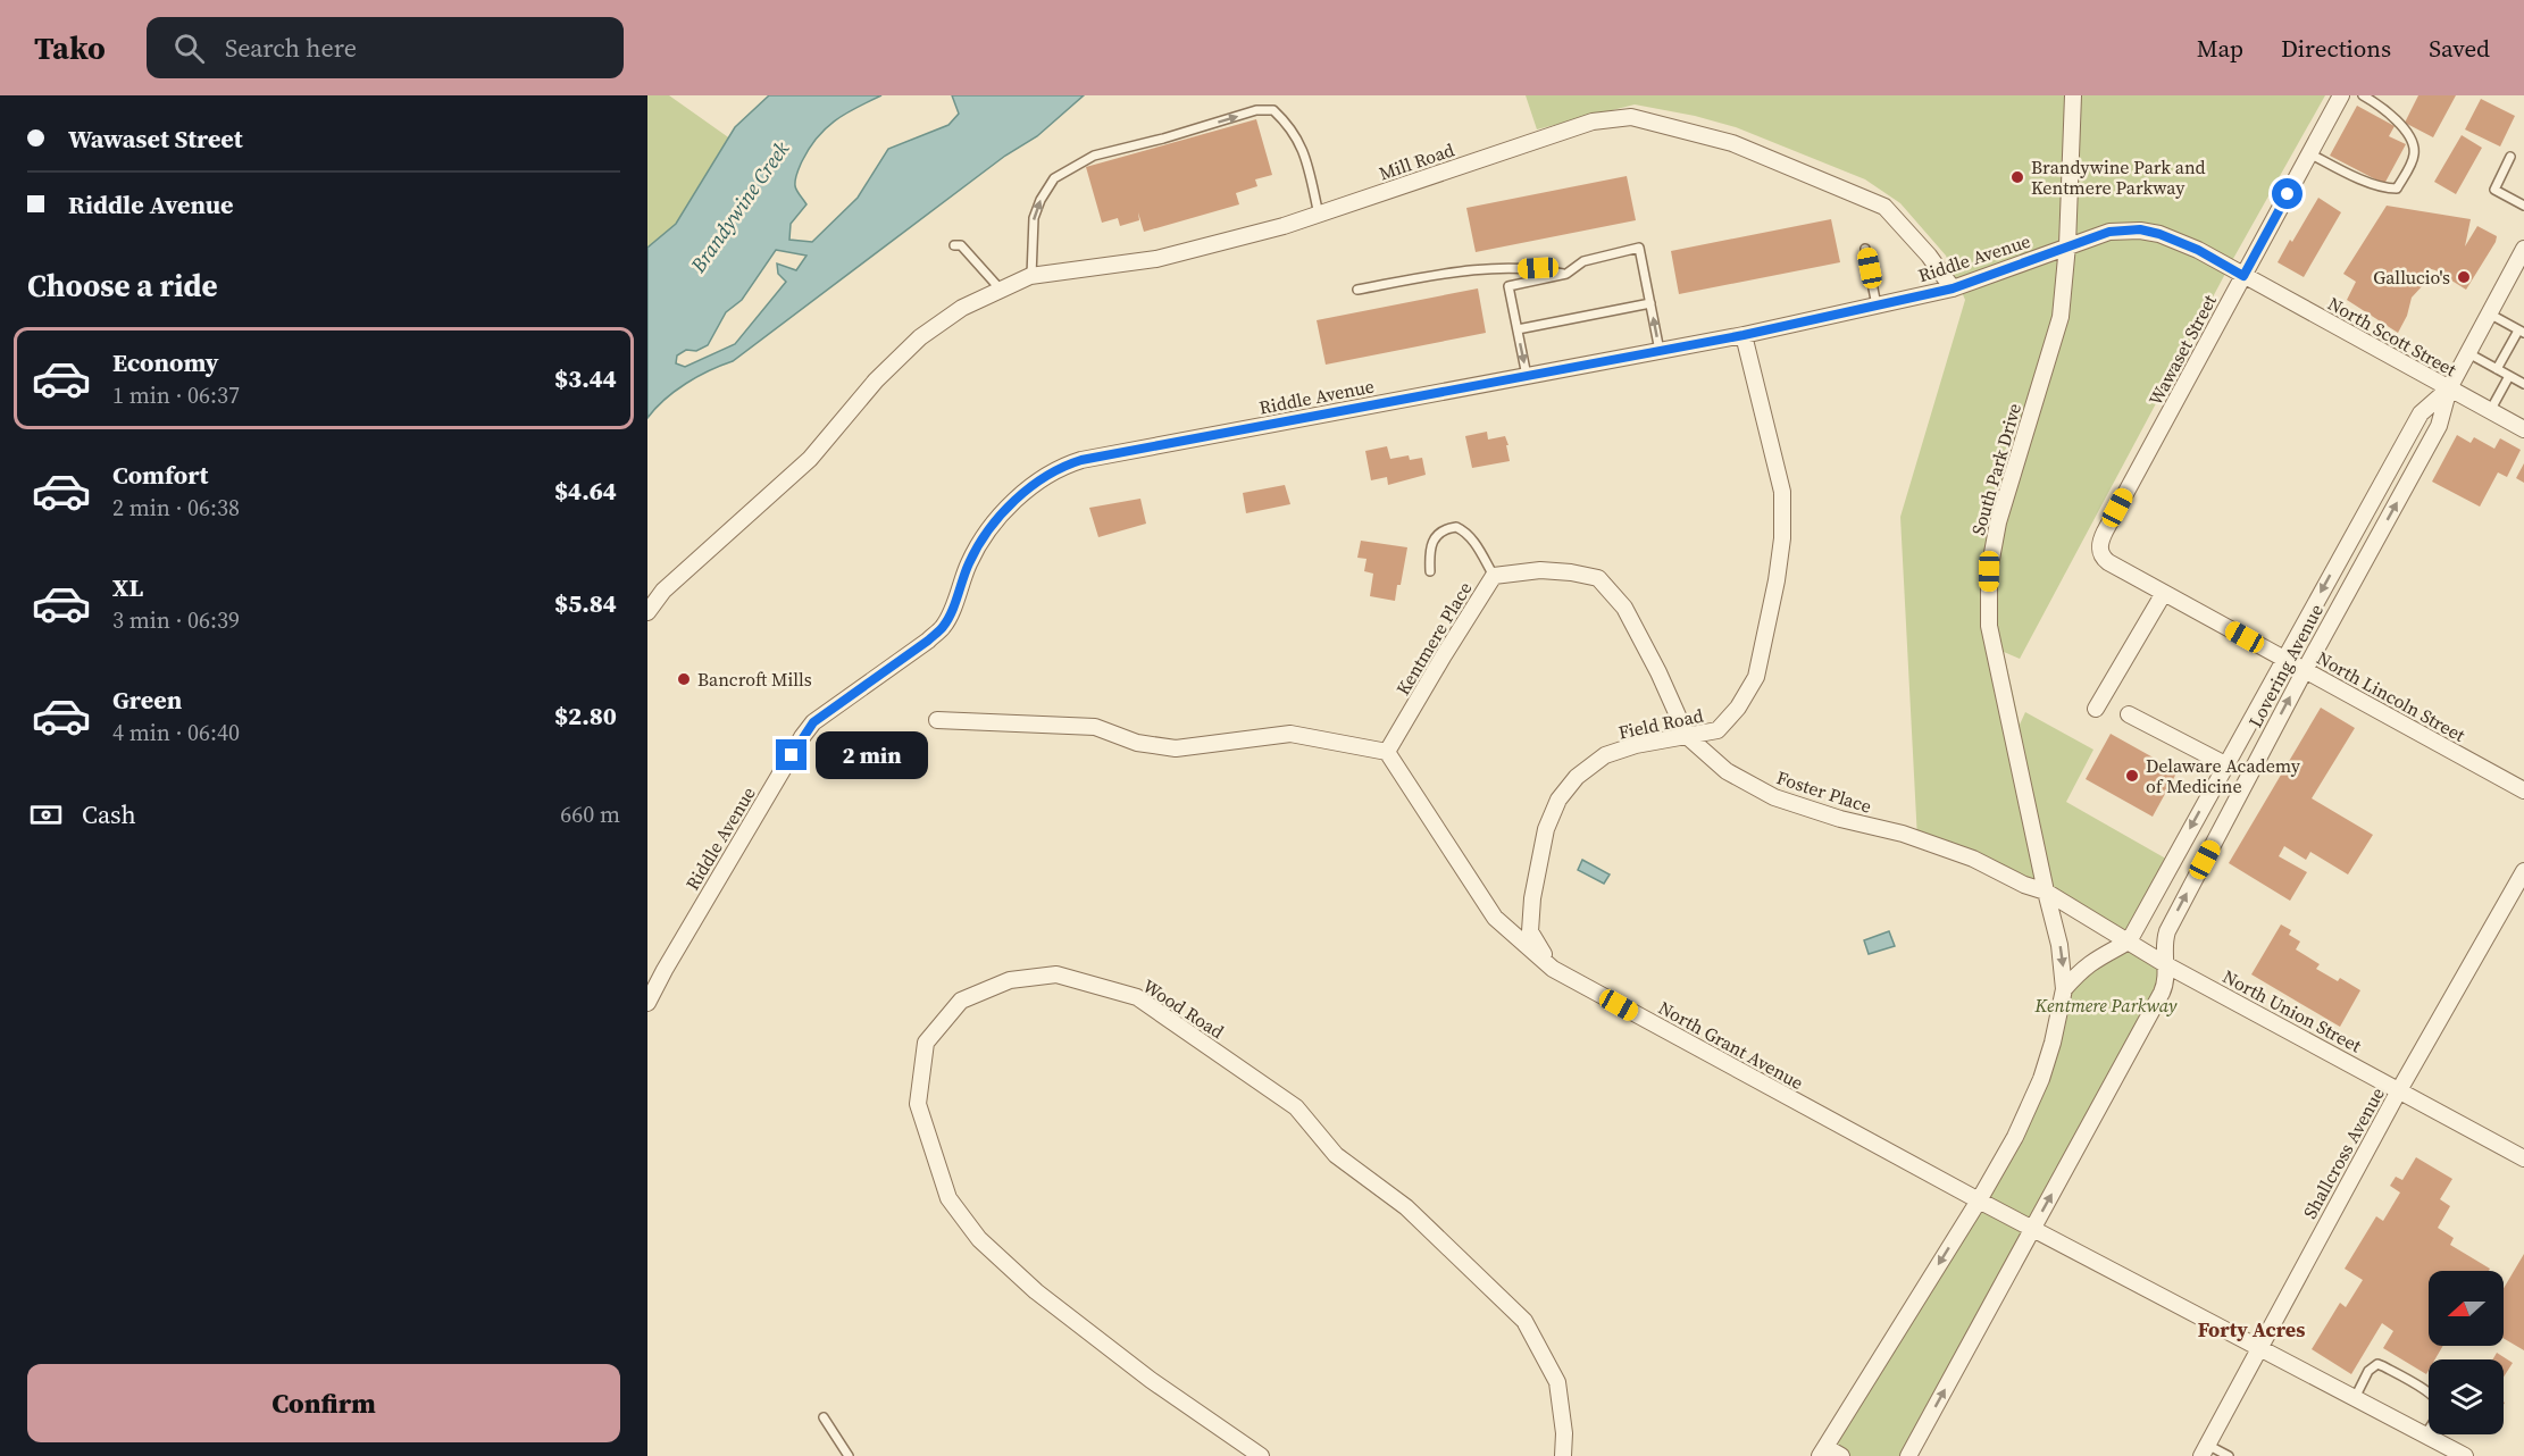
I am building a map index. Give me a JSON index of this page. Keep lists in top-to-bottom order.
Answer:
{
  "streets": {
    "street": [
      "Mill Road",
      "Riddle Avenue",
      "North Scott Street",
      "Wawaset Street",
      "South Park Drive",
      "Kentmere Place",
      "Lovering Avenue",
      "North Lincoln Street",
      "Field Road",
      "Foster Place",
      "Wood Road",
      "North Union Street",
      "North Grant Avenue",
      "Shallcross Avenue"
    ]
  },
  "crossings": [
    ["Mill Road", "Riddle Avenue"],
    ["Riddle Avenue", "North Scott Street"],
    ["Riddle Avenue", "Wawaset Street"],
    ["Riddle Avenue", "South Park Drive"],
    ["Riddle Avenue", "Field Road"],
    ["North Scott Street", "Wawaset Street"],
    ["North Scott Street", "Lovering Avenue"],
    ["Wawaset Street", "North Lincoln Street"],
    ["South Park Drive", "Foster Place"],
    ["South Park Drive", "North Union Street"],
    ["Kentmere Place", "Foster Place"],
    ["Kentmere Place", "North Grant Avenue"],
    ["Lovering Avenue", "North Lincoln Street"],
    ["Lovering Avenue", "North Union Street"],
    ["Field Road", "Foster Place"],
    ["Field Road", "North Grant Avenue"],
    ["Foster Place", "North Union Street"],
    ["North Union Street", "Shallcross Avenue"],
    ["North Grant Avenue", "Shallcross Avenue"]
  ],
  "districts": ["Forty Acres"],
  "water": ["Brandywine Creek"],
  "parks": ["Kentmere Parkway"],
  "places": [
    "Brandywine Park and Kentmere Parkway",
    "Gallucio's",
    "Bancroft Mills",
    "Delaware Academy of Medicine"
  ],
  "north": "left",
  "page": {
    "header": "Tako",
    "search": "Search here",
    "nav": ["Map", "Directions", "Saved"],
    "banner": ["Wawaset Street", "Riddle Avenue"],
    "heading": "Choose a ride",
    "list": [
      {
        "name": "Economy",
        "note": "1 min · 06:37",
        "value": "$3.44"
      },
      {
        "name": "Comfort",
        "note": "2 min · 06:38",
        "value": "$4.64"
      },
      {
        "name": "XL",
        "note": "3 min · 06:39",
        "value": "$5.84"
      },
      {
        "name": "Green",
        "note": "4 min · 06:40",
        "value": "$2.80"
      }
    ],
    "bubble": "2 min",
    "pay": ["Cash", "660 m"],
    "buttons": "Confirm"
  }
}
